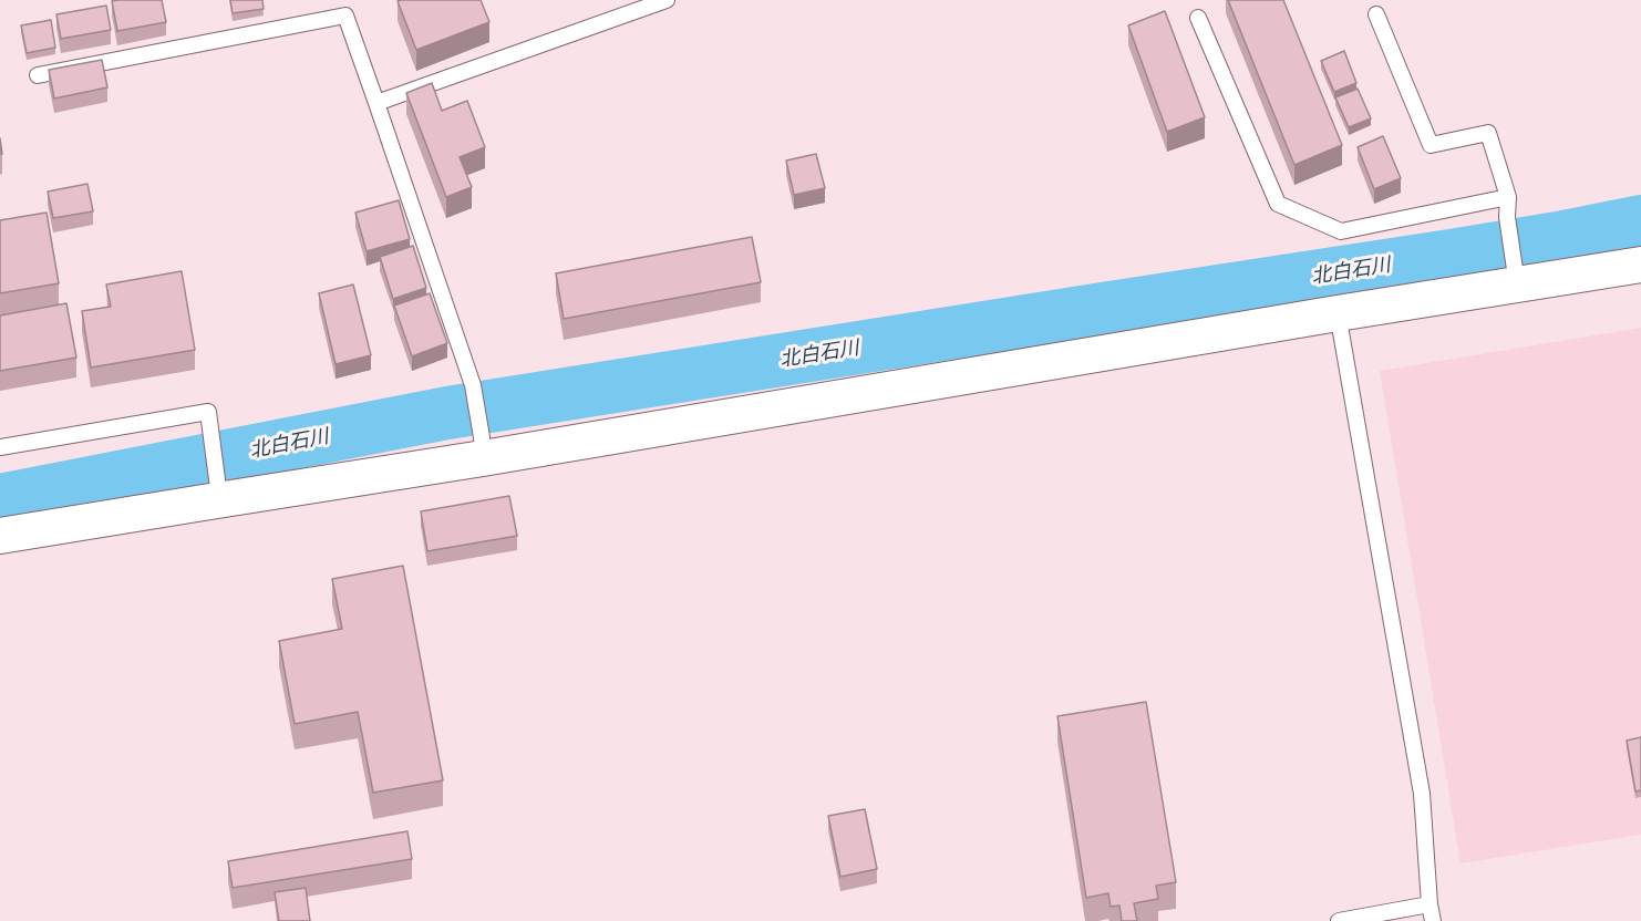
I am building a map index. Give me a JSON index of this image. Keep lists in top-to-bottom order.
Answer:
{
  "water": ["北白石川"]
}
